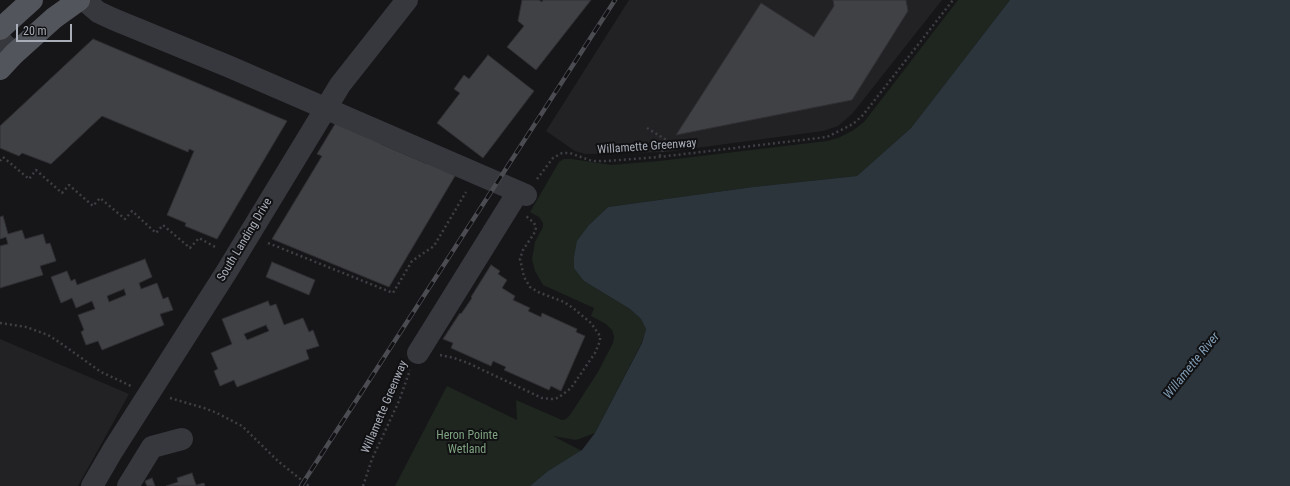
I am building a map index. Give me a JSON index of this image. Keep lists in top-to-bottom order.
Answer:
{
  "streets": {
    "street": ["South Landing Drive"],
    "path": ["Willamette Greenway"]
  },
  "water": ["Willamette River"],
  "parks": ["Heron Pointe Wetland"],
  "scale_bar": "20 m"
}
